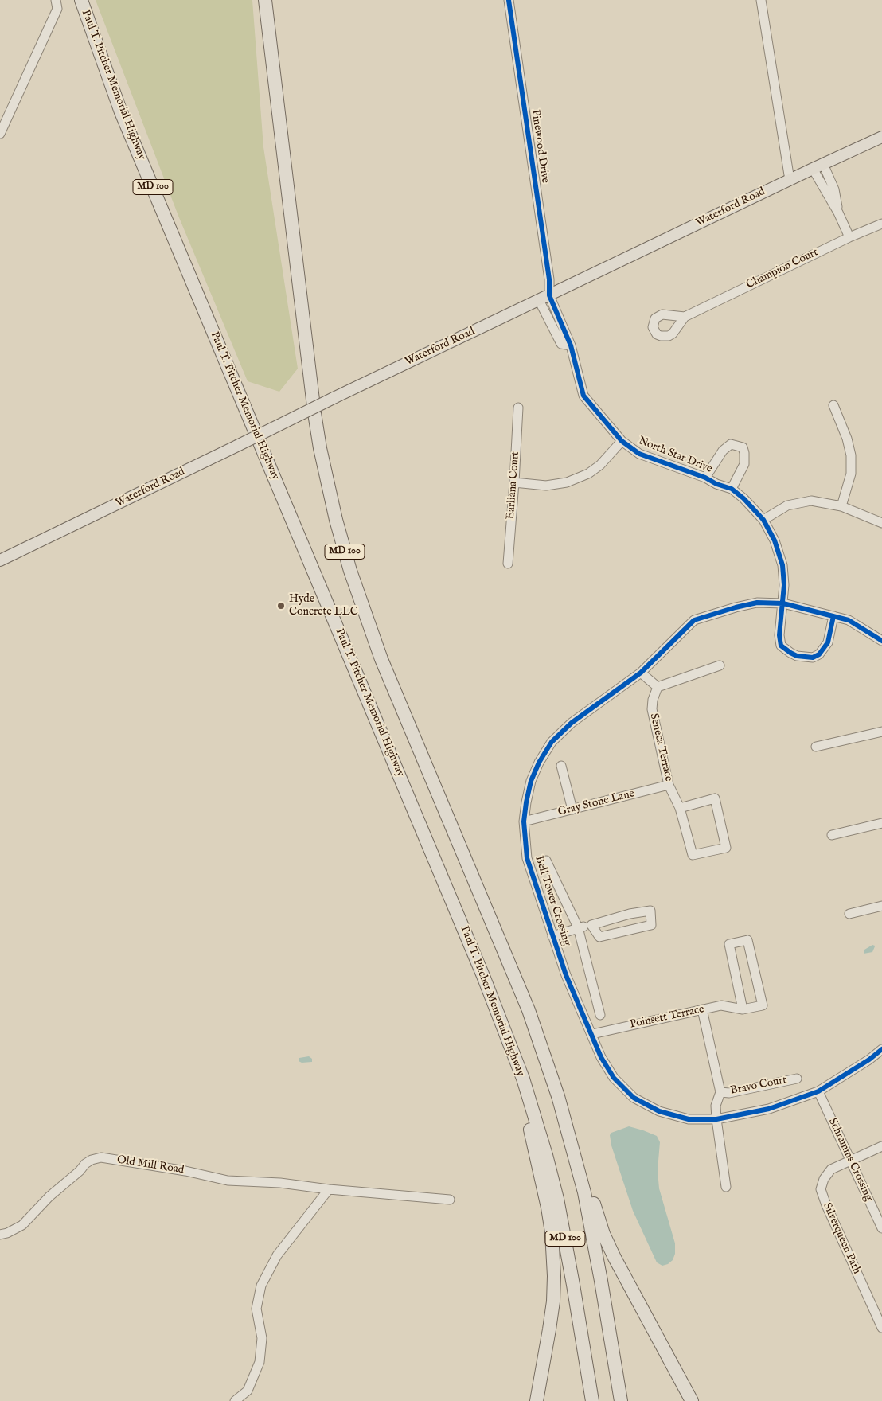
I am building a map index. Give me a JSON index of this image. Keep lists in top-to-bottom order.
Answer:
{
  "streets": {
    "highway": ["Paul T. Pitcher Memorial Highway", "MD 100"],
    "main road": ["Waterford Road"],
    "street": [
      "Pinewood Drive",
      "Champion Court",
      "North Star Drive",
      "Earliana Court",
      "Seneca Terrace",
      "Gray Stone Lane",
      "Bell Tower Crossing",
      "Poinsett Terrace",
      "Bravo Court",
      "Schramms Crossing",
      "Old Mill Road",
      "Silverqueen Path"
    ]
  },
  "crossings": [
    ["Pinewood Drive", "Waterford Road"],
    ["Pinewood Drive", "North Star Drive"],
    ["Waterford Road", "North Star Drive"],
    ["North Star Drive", "Bell Tower Crossing"],
    ["Seneca Terrace", "Gray Stone Lane"],
    ["Gray Stone Lane", "Bell Tower Crossing"],
    ["Bell Tower Crossing", "Poinsett Terrace"],
    ["Bell Tower Crossing", "Schramms Crossing"],
    ["Schramms Crossing", "Silverqueen Path"]
  ],
  "places": ["Hyde Concrete LLC"]
}
